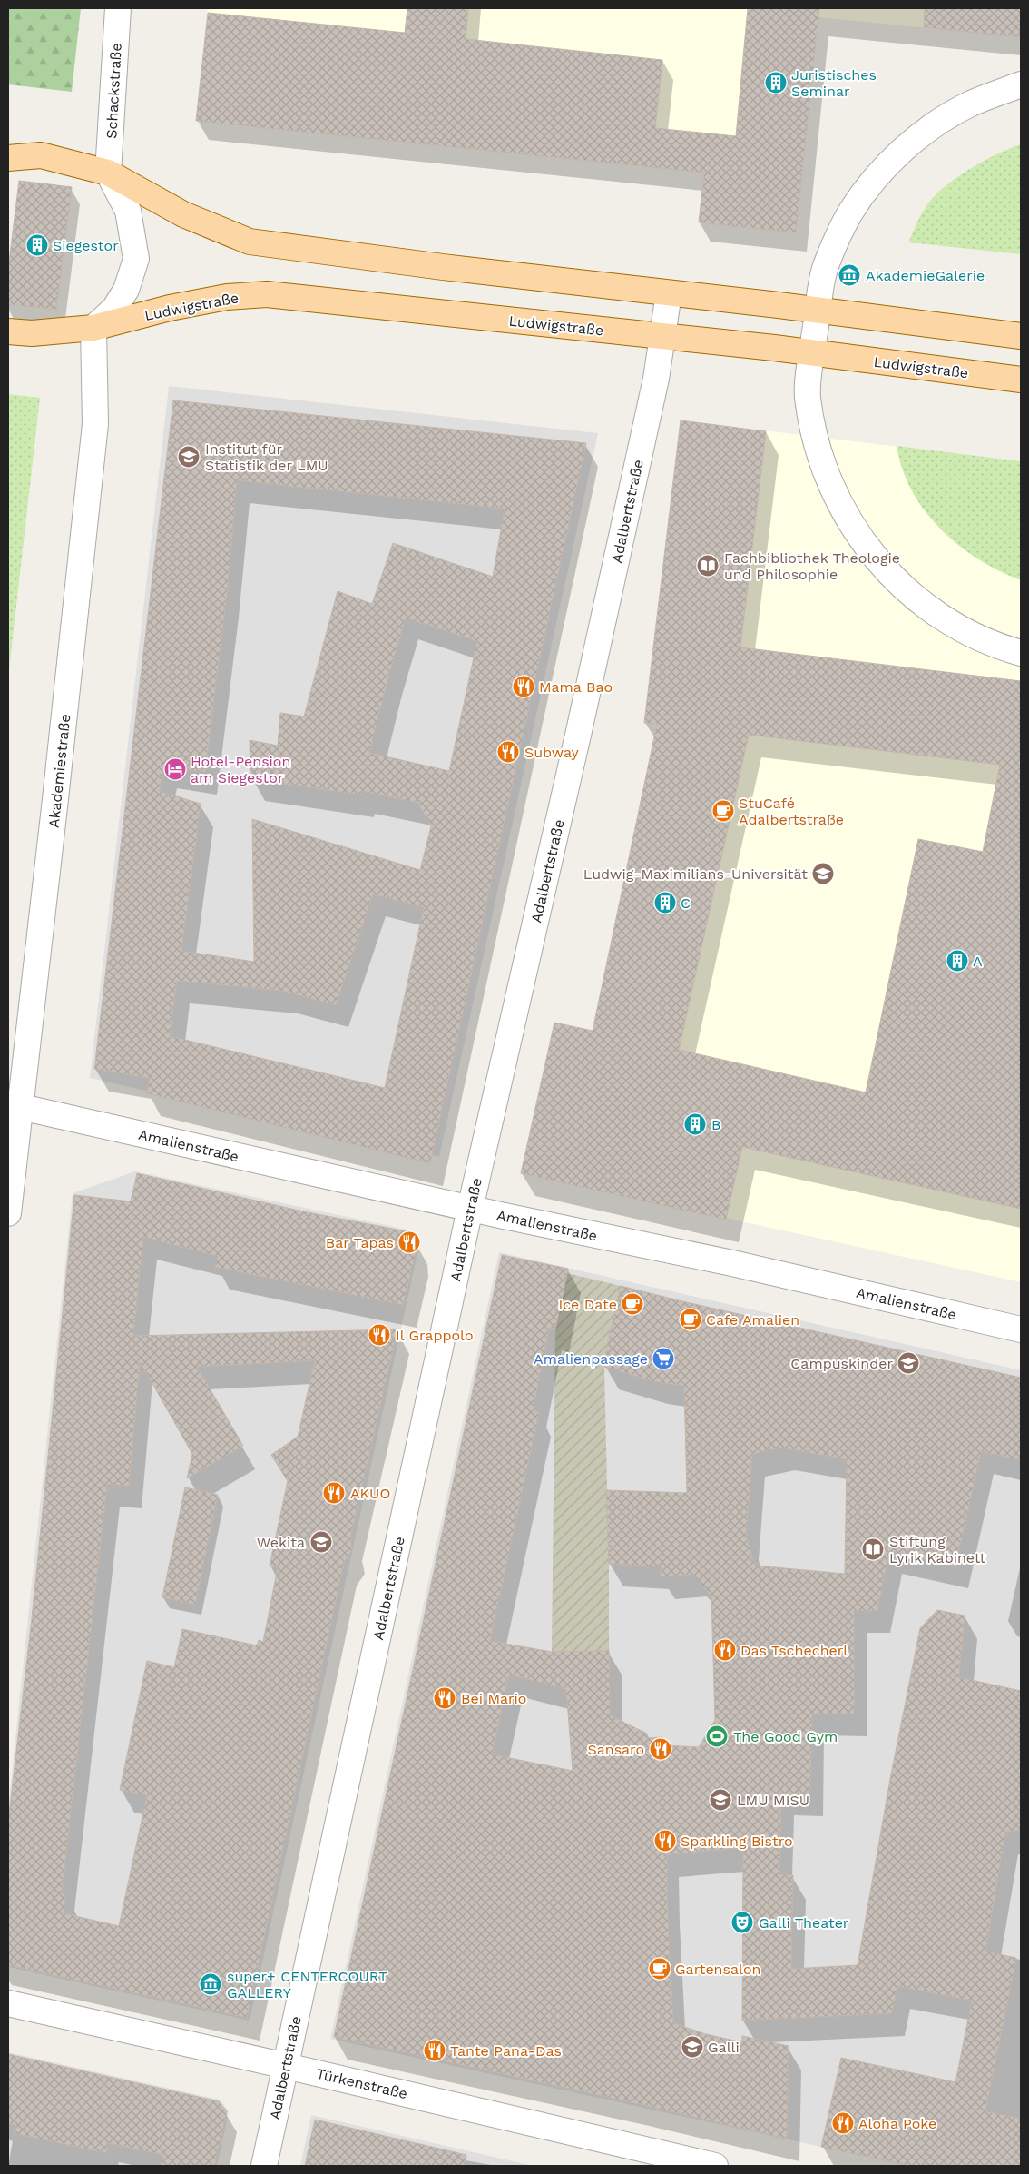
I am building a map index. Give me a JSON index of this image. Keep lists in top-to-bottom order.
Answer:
{
  "streets": {
    "main road": ["Ludwigstraße"],
    "street": [
      "Schackstraße",
      "Adalbertstraße",
      "Akademiestraße",
      "Amalienstraße",
      "Türkenstraße"
    ]
  },
  "crossings": [
    ["Ludwigstraße", "Adalbertstraße"],
    ["Ludwigstraße", "Akademiestraße"],
    ["Adalbertstraße", "Amalienstraße"],
    ["Adalbertstraße", "Türkenstraße"],
    ["Akademiestraße", "Amalienstraße"]
  ],
  "places": {
    "building": [
      "Juristisches Seminar",
      "Siegestor",
      "C",
      "A",
      "B"
    ],
    "museum": ["AkademieGalerie", "super+ CENTERCOURT GALLERY"],
    "school or university": [
      "Institut für Statistik der LMU",
      "Ludwig-Maximilians-Universität",
      "Campuskinder",
      "Wekita",
      "LMU MISU",
      "Galli"
    ],
    "library": ["Fachbibliothek Theologie und Philosophie", "Stiftung Lyrik Kabinett"],
    "restaurant": [
      "Mama Bao",
      "Subway",
      "Bar Tapas",
      "Il Grappolo",
      "AKUO",
      "Das Tschecherl",
      "Bei Mario",
      "Sansaro",
      "Sparkling Bistro",
      "Tante Pana-Das",
      "Aloha Poke"
    ],
    "hotel": ["Hotel-Pension am Siegestor"],
    "cafe": [
      "StuCafé Adalbertstraße",
      "Ice Date",
      "Cafe Amalien",
      "Gartensalon"
    ],
    "supermarket": ["Amalienpassage"],
    "sports": ["The Good Gym"],
    "theatre": ["Galli Theater"]
  }
}
